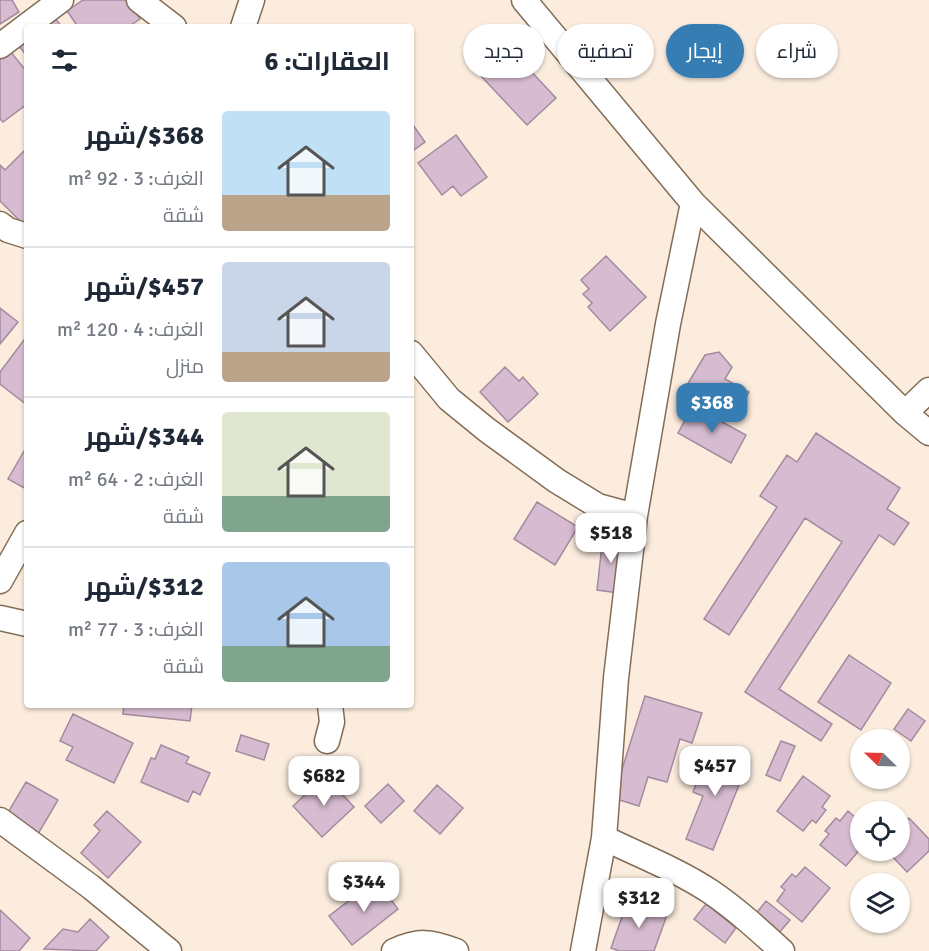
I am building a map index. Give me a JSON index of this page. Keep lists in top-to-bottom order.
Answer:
{
  "north": "top left",
  "page": {
    "chip": [
      "شراء",
      "إيجار",
      "تصفية",
      "جديد"
    ],
    "heading": "العقارات: 6",
    "list": [
      {
        "name": "$368/شهر",
        "note": "الغرف: 3 · 92 m² · شقة"
      },
      {
        "name": "$457/شهر",
        "note": "الغرف: 4 · 120 m² · منزل"
      },
      {
        "name": "$344/شهر",
        "note": "الغرف: 2 · 64 m² · شقة"
      },
      {
        "name": "$312/شهر",
        "note": "الغرف: 3 · 77 m² · شقة"
      }
    ],
    "price": [
      "$368",
      "$518",
      "$457",
      "$682",
      "$344",
      "$312"
    ]
  }
}
